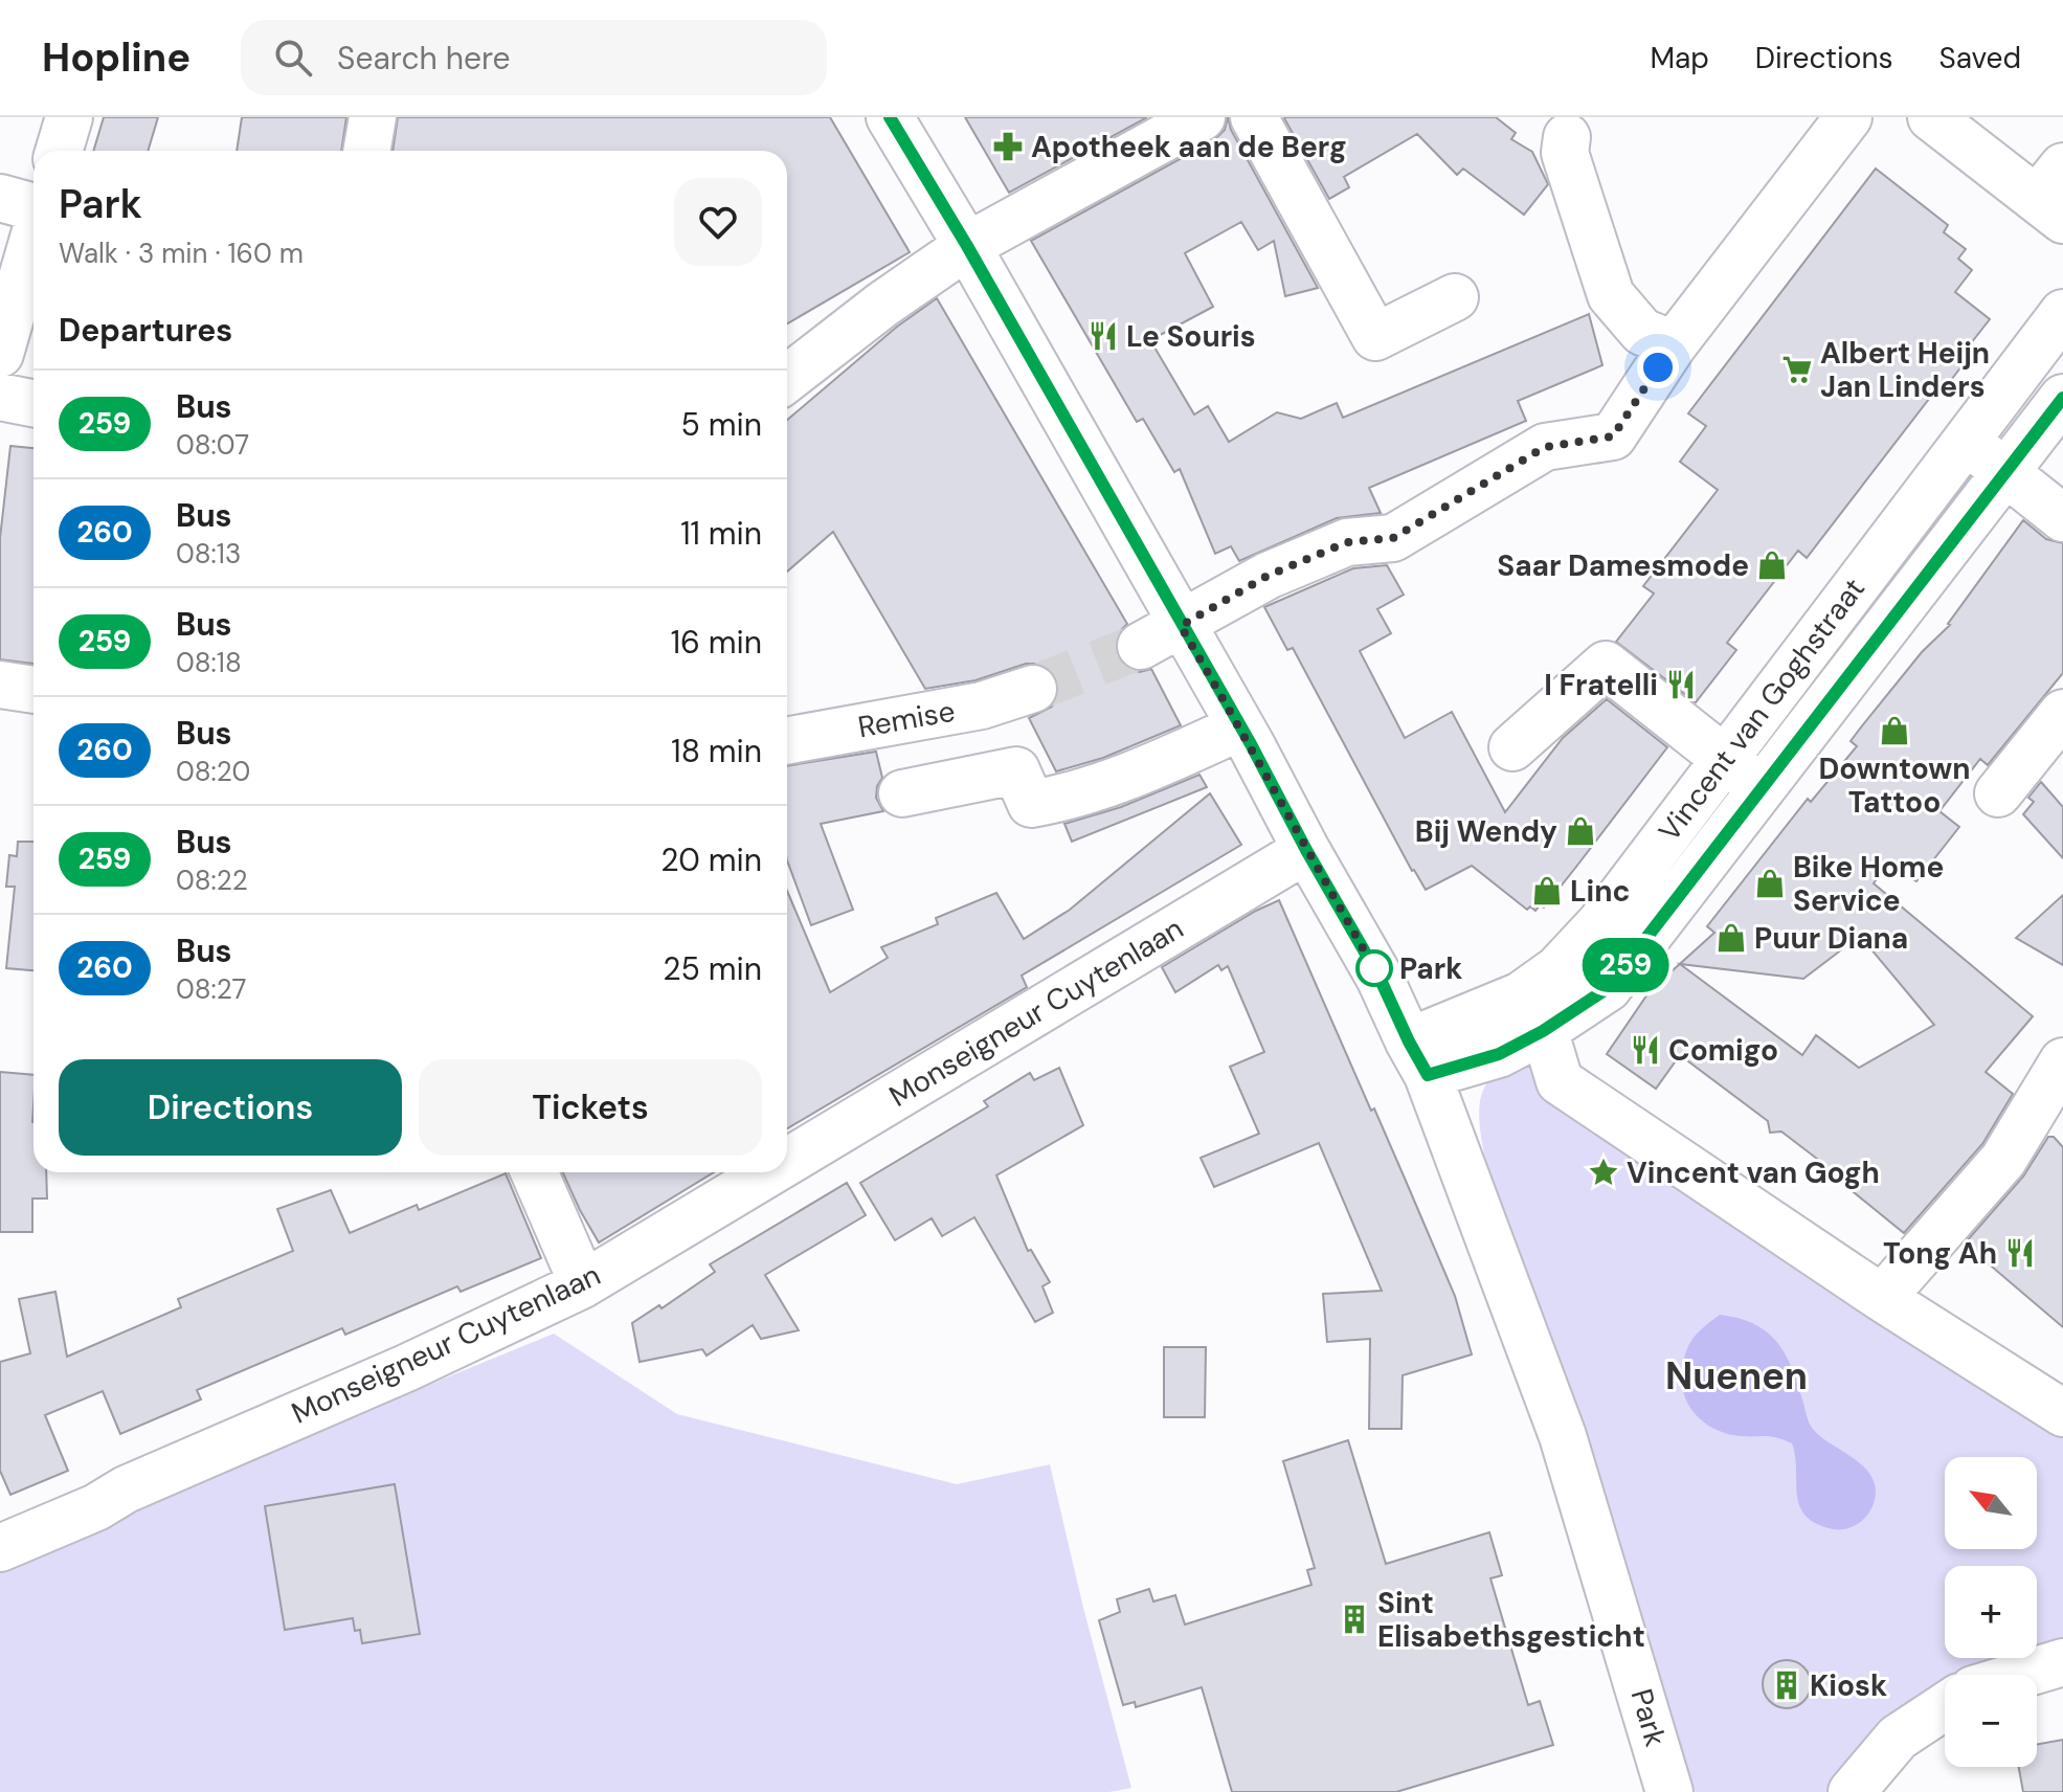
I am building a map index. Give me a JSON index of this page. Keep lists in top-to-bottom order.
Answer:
{
  "streets": {
    "street": [
      "Vincent van Goghstraat",
      "Remise",
      "Monseigneur Cuytenlaan",
      "Park"
    ]
  },
  "crossings": [
    ["Vincent van Goghstraat", "Park"],
    ["Monseigneur Cuytenlaan", "Park"]
  ],
  "districts": ["Nuenen"],
  "places": {
    "pharmacy": ["Apotheek aan de Berg"],
    "restaurant": [
      "Le Souris",
      "I Fratelli",
      "Comigo",
      "Tong Ah"
    ],
    "supermarket": ["Albert Heijn Jan Linders"],
    "shop": [
      "Saar Damesmode",
      "Downtown Tattoo",
      "Bij Wendy",
      "Bike Home Service",
      "Linc",
      "Puur Diana"
    ],
    "other": ["Park"],
    "place": ["Vincent van Gogh"],
    "building": ["Sint Elisabethsgesticht", "Kiosk"]
  },
  "lines": ["bus line 259"],
  "north": "top left",
  "page": {
    "header": "Hopline",
    "search": "Search here",
    "nav": ["Map", "Directions", "Saved"],
    "on_map": "259",
    "heading": [
      ["Park", "Walk · 3 min · 160 m"],
      "Departures"
    ],
    "list": [
      {
        "mark": "259",
        "name": "Bus",
        "note": "08:07",
        "value": "5 min"
      },
      {
        "mark": "260",
        "name": "Bus",
        "note": "08:13",
        "value": "11 min"
      },
      {
        "mark": "259",
        "name": "Bus",
        "note": "08:18",
        "value": "16 min"
      },
      {
        "mark": "260",
        "name": "Bus",
        "note": "08:20",
        "value": "18 min"
      },
      {
        "mark": "259",
        "name": "Bus",
        "note": "08:22",
        "value": "20 min"
      },
      {
        "mark": "260",
        "name": "Bus",
        "note": "08:27",
        "value": "25 min"
      }
    ],
    "buttons": ["Directions", "Tickets"],
    "map_buttons": ["+", "−"]
  }
}
